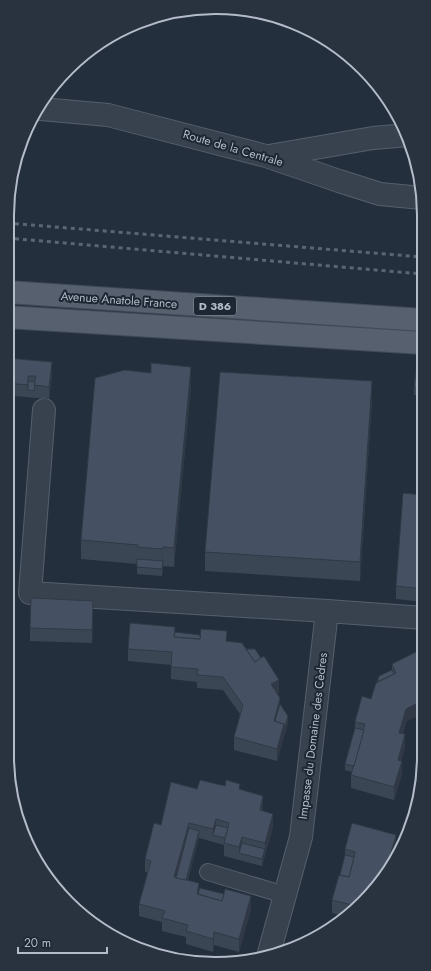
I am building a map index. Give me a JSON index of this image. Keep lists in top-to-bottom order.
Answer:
{
  "streets": {
    "main road": ["Avenue Anatole France", "D 386"],
    "street": ["Route de la Centrale", "Impasse du Domaine des Cèdres"]
  },
  "scale_bar": "20 m"
}
